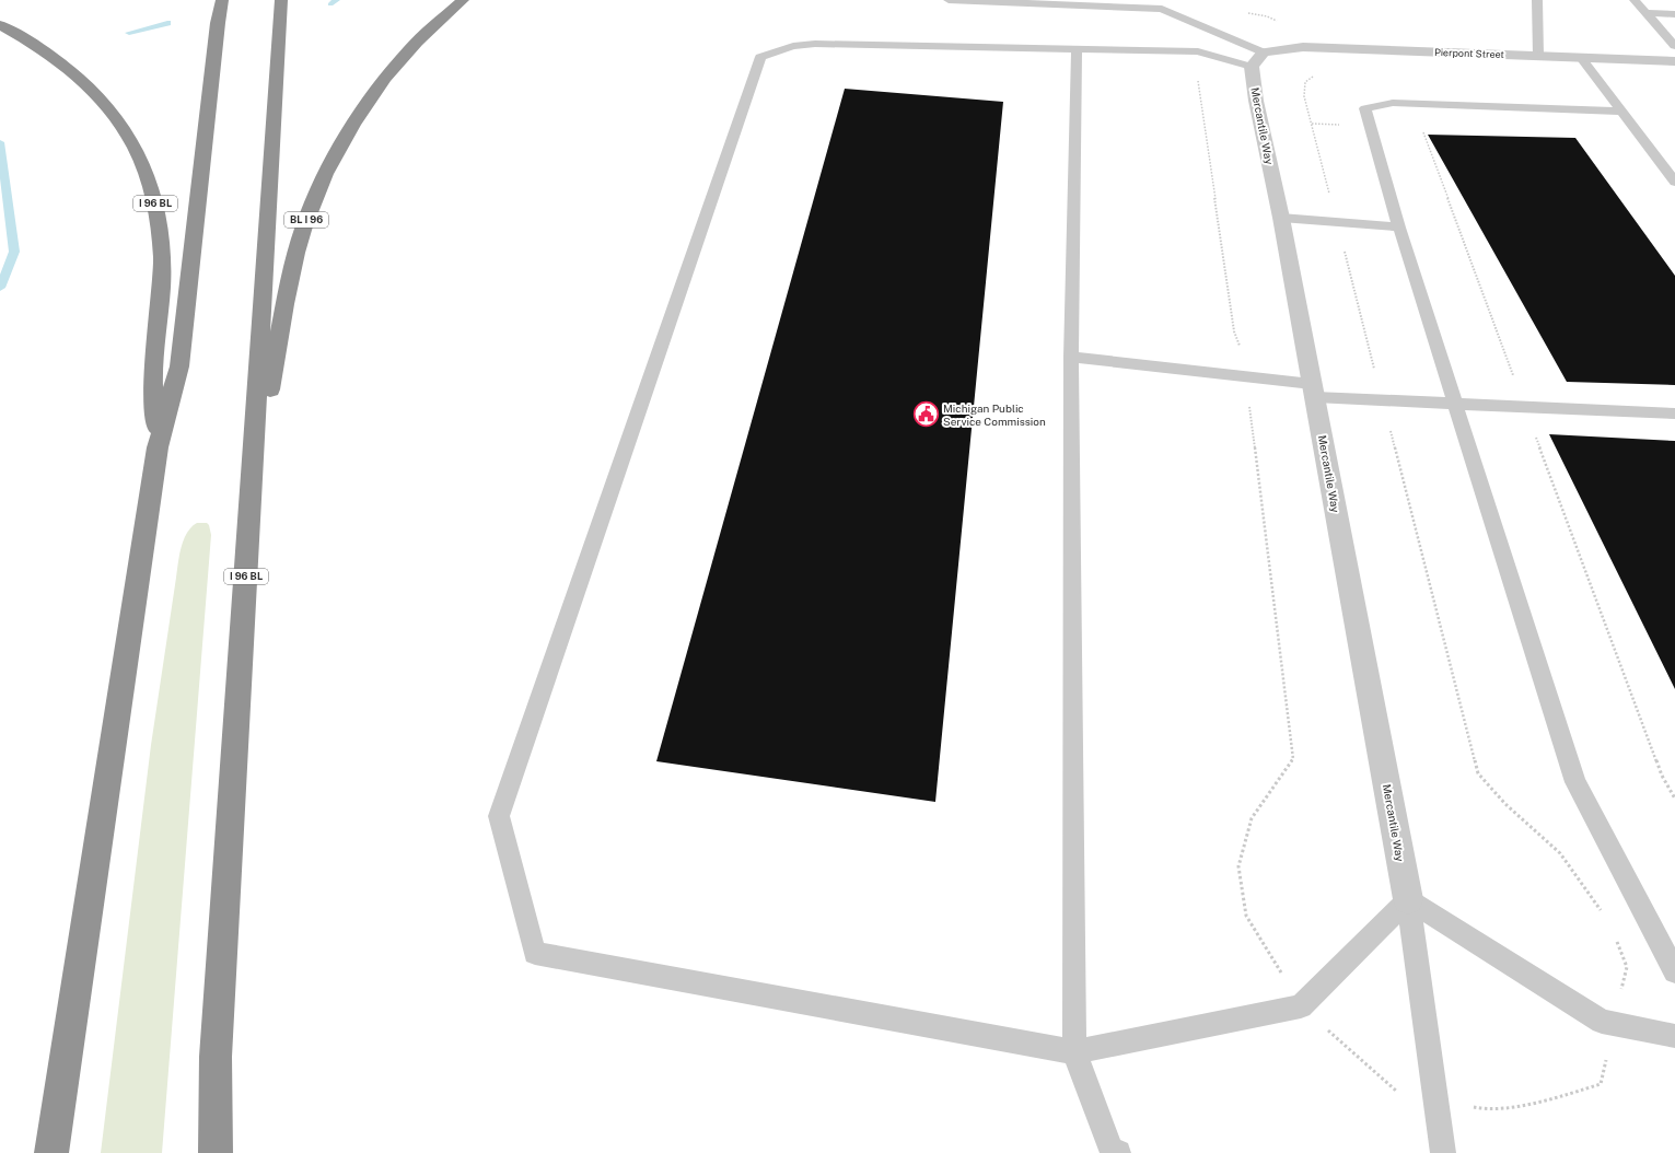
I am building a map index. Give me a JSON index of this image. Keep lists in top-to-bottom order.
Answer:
{
  "streets": {
    "highway": ["I 96 BL", "BL I 96"],
    "street": ["Pierpont Street", "Mercantile Way"]
  },
  "crossings": [
    ["Pierpont Street", "Mercantile Way"],
    ["I 96 BL", "BL I 96"]
  ],
  "places": {
    "public building": ["Michigan Public Service Commission"]
  }
}
